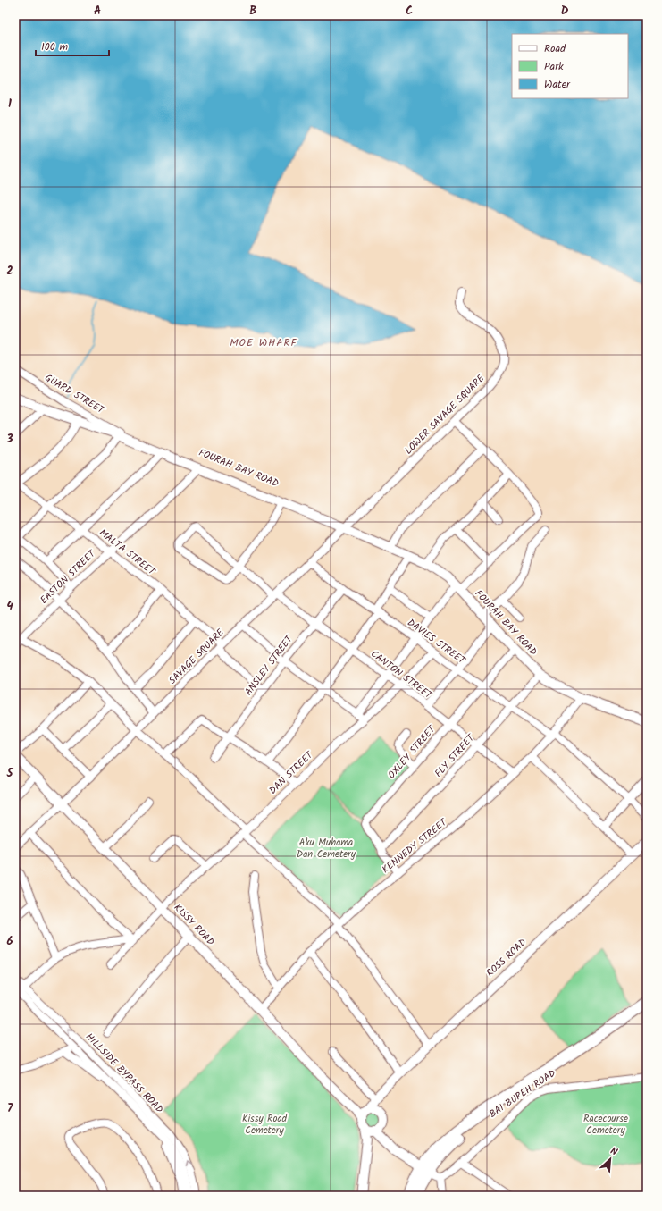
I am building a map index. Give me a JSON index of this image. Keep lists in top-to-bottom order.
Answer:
{
  "streets": {
    "highway": ["BAI BUREH ROAD"],
    "main road": ["FOURAH BAY ROAD", "KISSY ROAD", "ROSS ROAD"],
    "street": [
      "GUARD STREET",
      "LOWER SAVAGE SQUARE",
      "MALTA STREET",
      "EASTON STREET",
      "DAVIES STREET",
      "SAVAGE SQUARE",
      "ANSLEY STREET",
      "CANTON STREET",
      "OXLEY STREET",
      "FLY STREET",
      "DAN STREET",
      "KENNEDY STREET",
      "HILLSIDE BYPASS ROAD"
    ]
  },
  "crossings": [
    ["GUARD STREET", "FOURAH BAY ROAD"],
    ["LOWER SAVAGE SQUARE", "FOURAH BAY ROAD"],
    ["LOWER SAVAGE SQUARE", "SAVAGE SQUARE"],
    ["FOURAH BAY ROAD", "EASTON STREET"],
    ["FOURAH BAY ROAD", "SAVAGE SQUARE"],
    ["FOURAH BAY ROAD", "OXLEY STREET"],
    ["FOURAH BAY ROAD", "FLY STREET"],
    ["FOURAH BAY ROAD", "KENNEDY STREET"],
    ["MALTA STREET", "EASTON STREET"],
    ["MALTA STREET", "SAVAGE SQUARE"],
    ["MALTA STREET", "ANSLEY STREET"],
    ["DAVIES STREET", "SAVAGE SQUARE"],
    ["DAVIES STREET", "ANSLEY STREET"],
    ["DAVIES STREET", "OXLEY STREET"],
    ["DAVIES STREET", "FLY STREET"],
    ["DAVIES STREET", "DAN STREET"],
    ["DAVIES STREET", "KENNEDY STREET"],
    ["SAVAGE SQUARE", "CANTON STREET"],
    ["SAVAGE SQUARE", "KISSY ROAD"],
    ["ANSLEY STREET", "CANTON STREET"],
    ["CANTON STREET", "OXLEY STREET"],
    ["CANTON STREET", "FLY STREET"],
    ["CANTON STREET", "DAN STREET"],
    ["CANTON STREET", "KENNEDY STREET"],
    ["OXLEY STREET", "FLY STREET"],
    ["OXLEY STREET", "KENNEDY STREET"],
    ["DAN STREET", "KISSY ROAD"],
    ["KENNEDY STREET", "KISSY ROAD"],
    ["KISSY ROAD", "ROSS ROAD"]
  ],
  "districts": ["MOE WHARF"],
  "parks": ["Aku Muhama Dan Cemetery", "Kissy Road Cemetery", "Racecourse Cemetery"],
  "legend": ["Road", "Park", "Water"],
  "scale_bar": "100 m",
  "north": "top right",
  "grid": {
    "columns": [
      "A",
      "B",
      "C",
      "D"
    ],
    "rows": [
      "1",
      "2",
      "3",
      "4",
      "5",
      "6",
      "7"
    ]
  }
}
